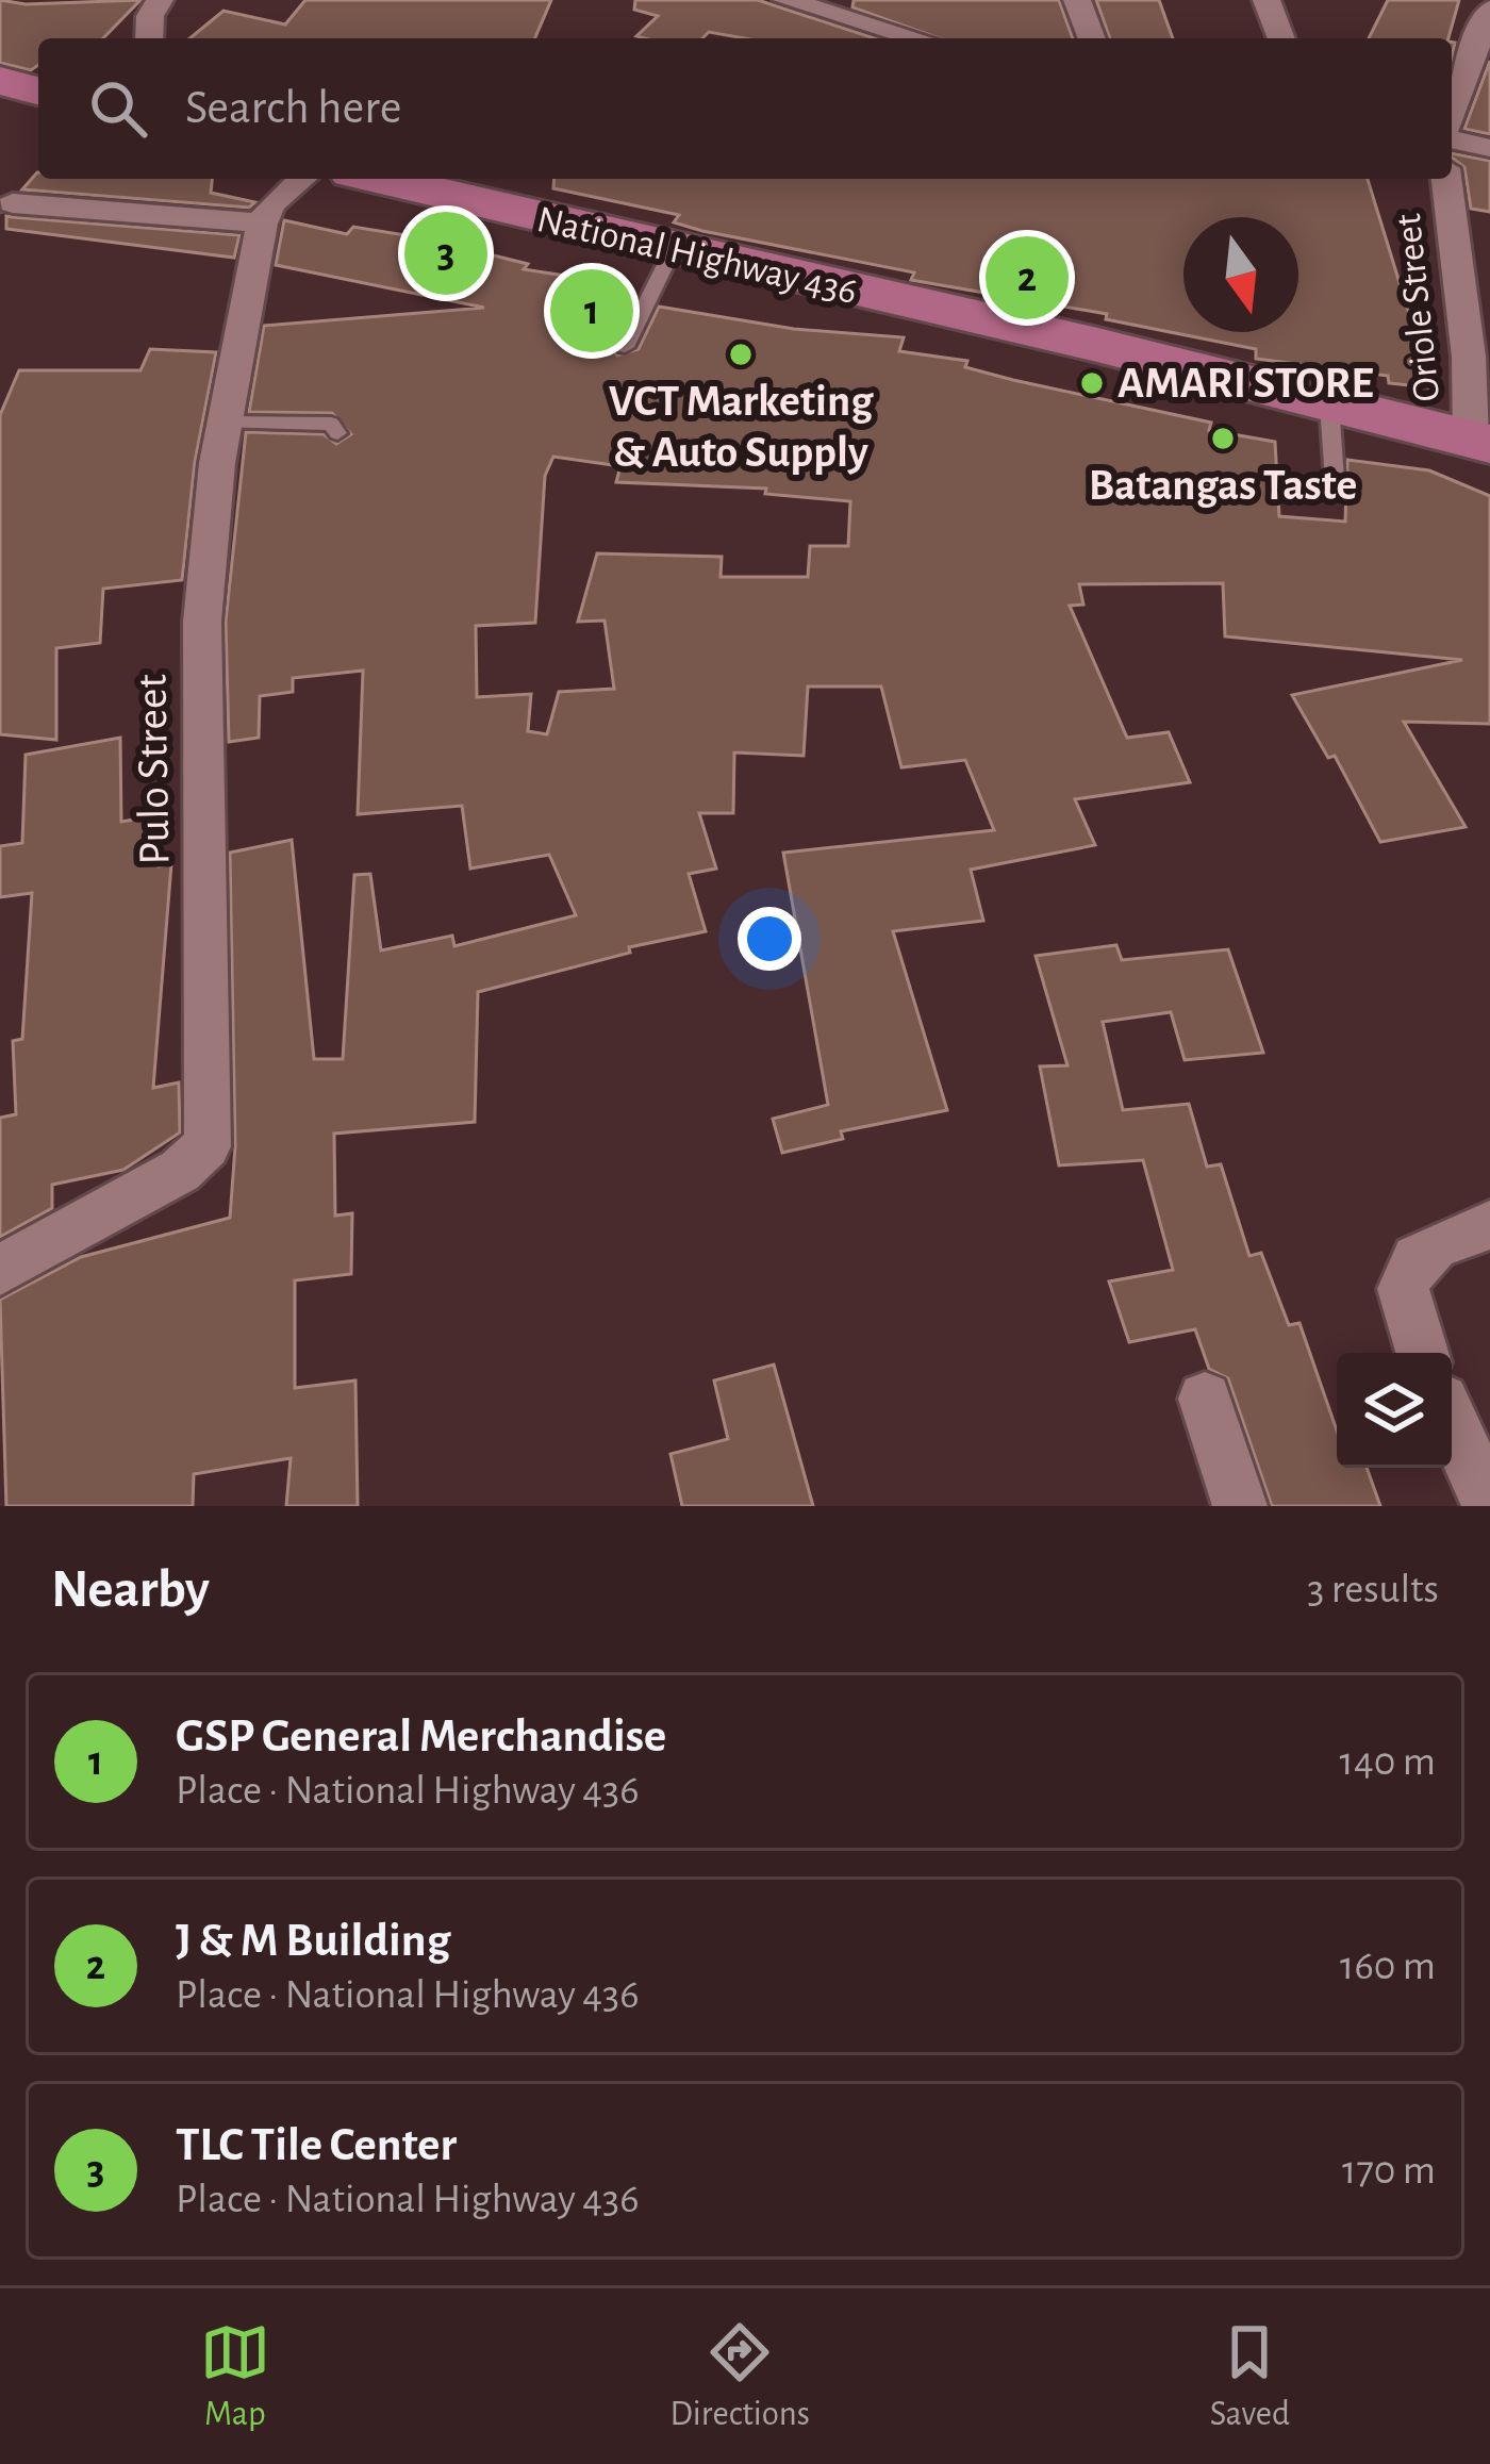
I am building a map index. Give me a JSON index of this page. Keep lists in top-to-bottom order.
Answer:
{
  "streets": {
    "main road": ["National Highway 436"],
    "street": ["Oriole Street", "Pulo Street"]
  },
  "crossings": [
    ["National Highway 436", "Oriole Street"]
  ],
  "places": ["VCT Marketing & Auto Supply", "AMARI STORE", "Batangas Taste"],
  "north": "bottom",
  "page": {
    "search": "Search here",
    "pins": ["3", "2", "1"],
    "heading": ["Nearby", "3 results"],
    "list": [
      {
        "mark": "1",
        "name": "GSP General Merchandise",
        "note": "Place · National Highway 436",
        "value": "140 m"
      },
      {
        "mark": "2",
        "name": "J & M Building",
        "note": "Place · National Highway 436",
        "value": "160 m"
      },
      {
        "mark": "3",
        "name": "TLC Tile Center",
        "note": "Place · National Highway 436",
        "value": "170 m"
      }
    ],
    "nav": ["Map", "Directions", "Saved"]
  }
}
